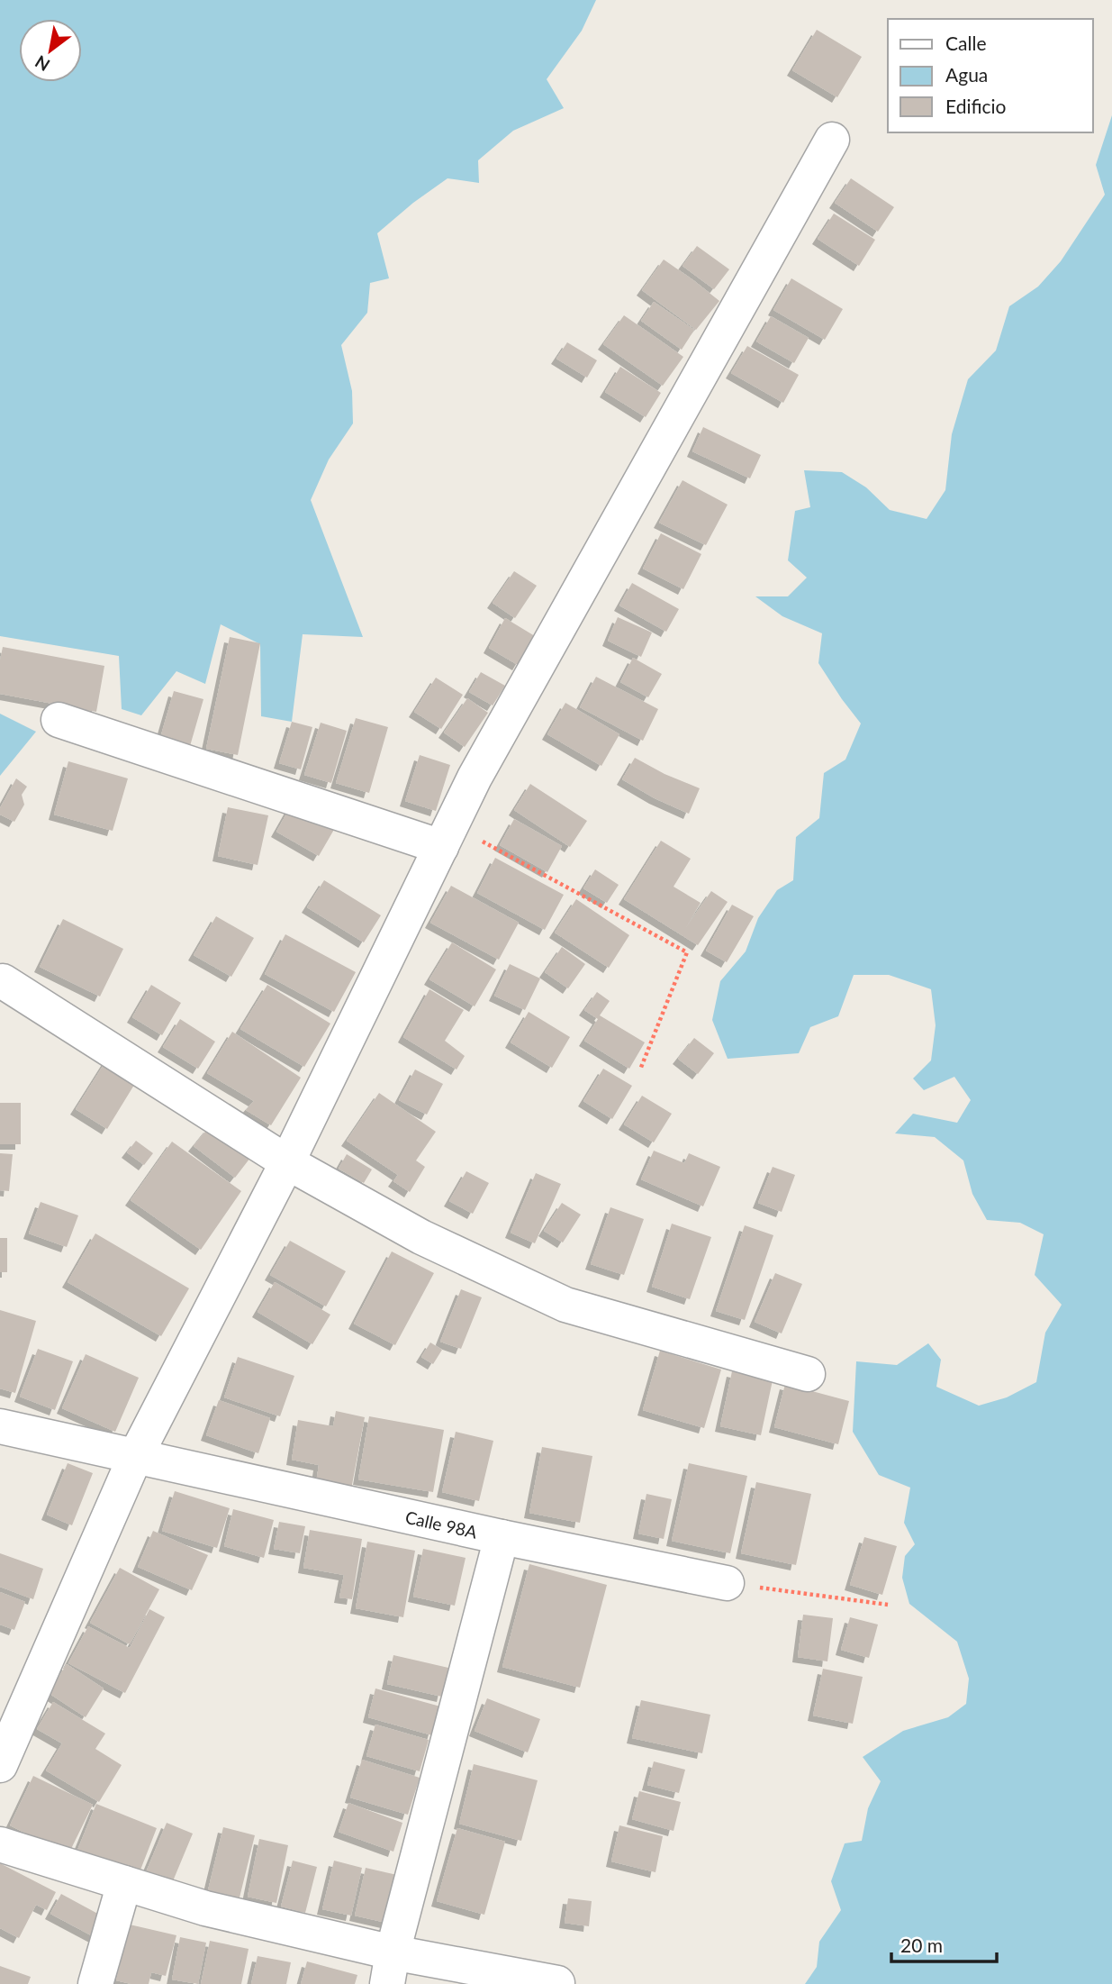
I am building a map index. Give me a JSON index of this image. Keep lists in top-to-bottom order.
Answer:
{
  "streets": {
    "street": ["Calle 98A"]
  },
  "legend": ["Calle", "Agua", "Edificio"],
  "scale_bar": "20 m",
  "north": "bottom left"
}
